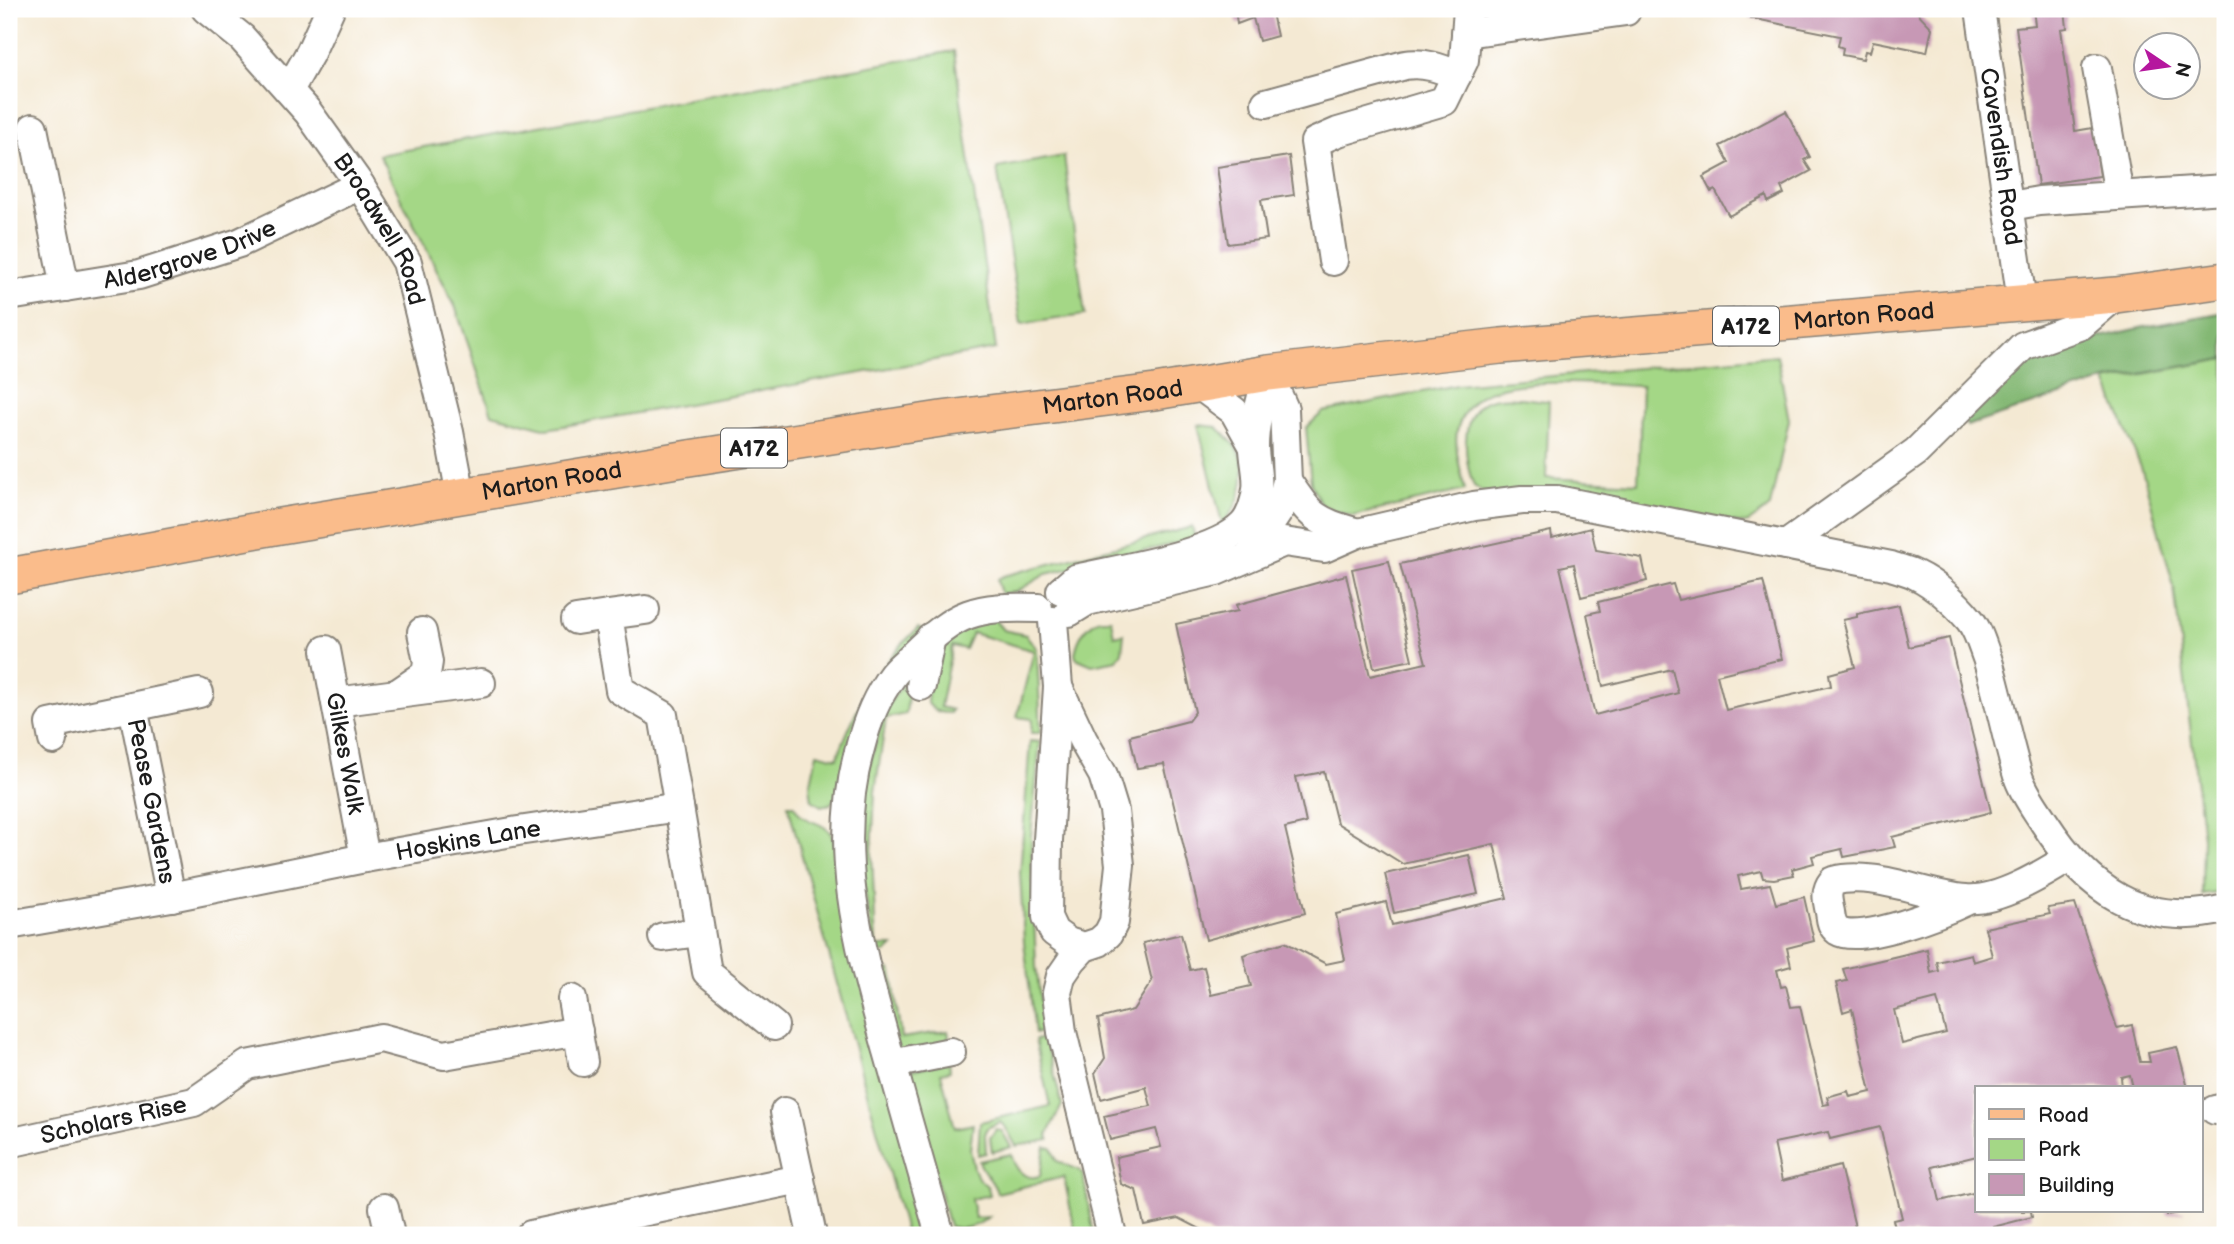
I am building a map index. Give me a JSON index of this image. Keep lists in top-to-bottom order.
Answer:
{
  "streets": {
    "main road": ["Marton Road", "A172"],
    "street": [
      "Cavendish Road",
      "Broadwell Road",
      "Aldergrove Drive",
      "Gilkes Walk",
      "Pease Gardens",
      "Hoskins Lane",
      "Scholars Rise"
    ]
  },
  "crossings": [
    ["Cavendish Road", "Marton Road"],
    ["Broadwell Road", "Aldergrove Drive"],
    ["Broadwell Road", "Marton Road"],
    ["Gilkes Walk", "Hoskins Lane"],
    ["Pease Gardens", "Hoskins Lane"]
  ],
  "legend": ["Road", "Park", "Building"],
  "north": "right"
}
